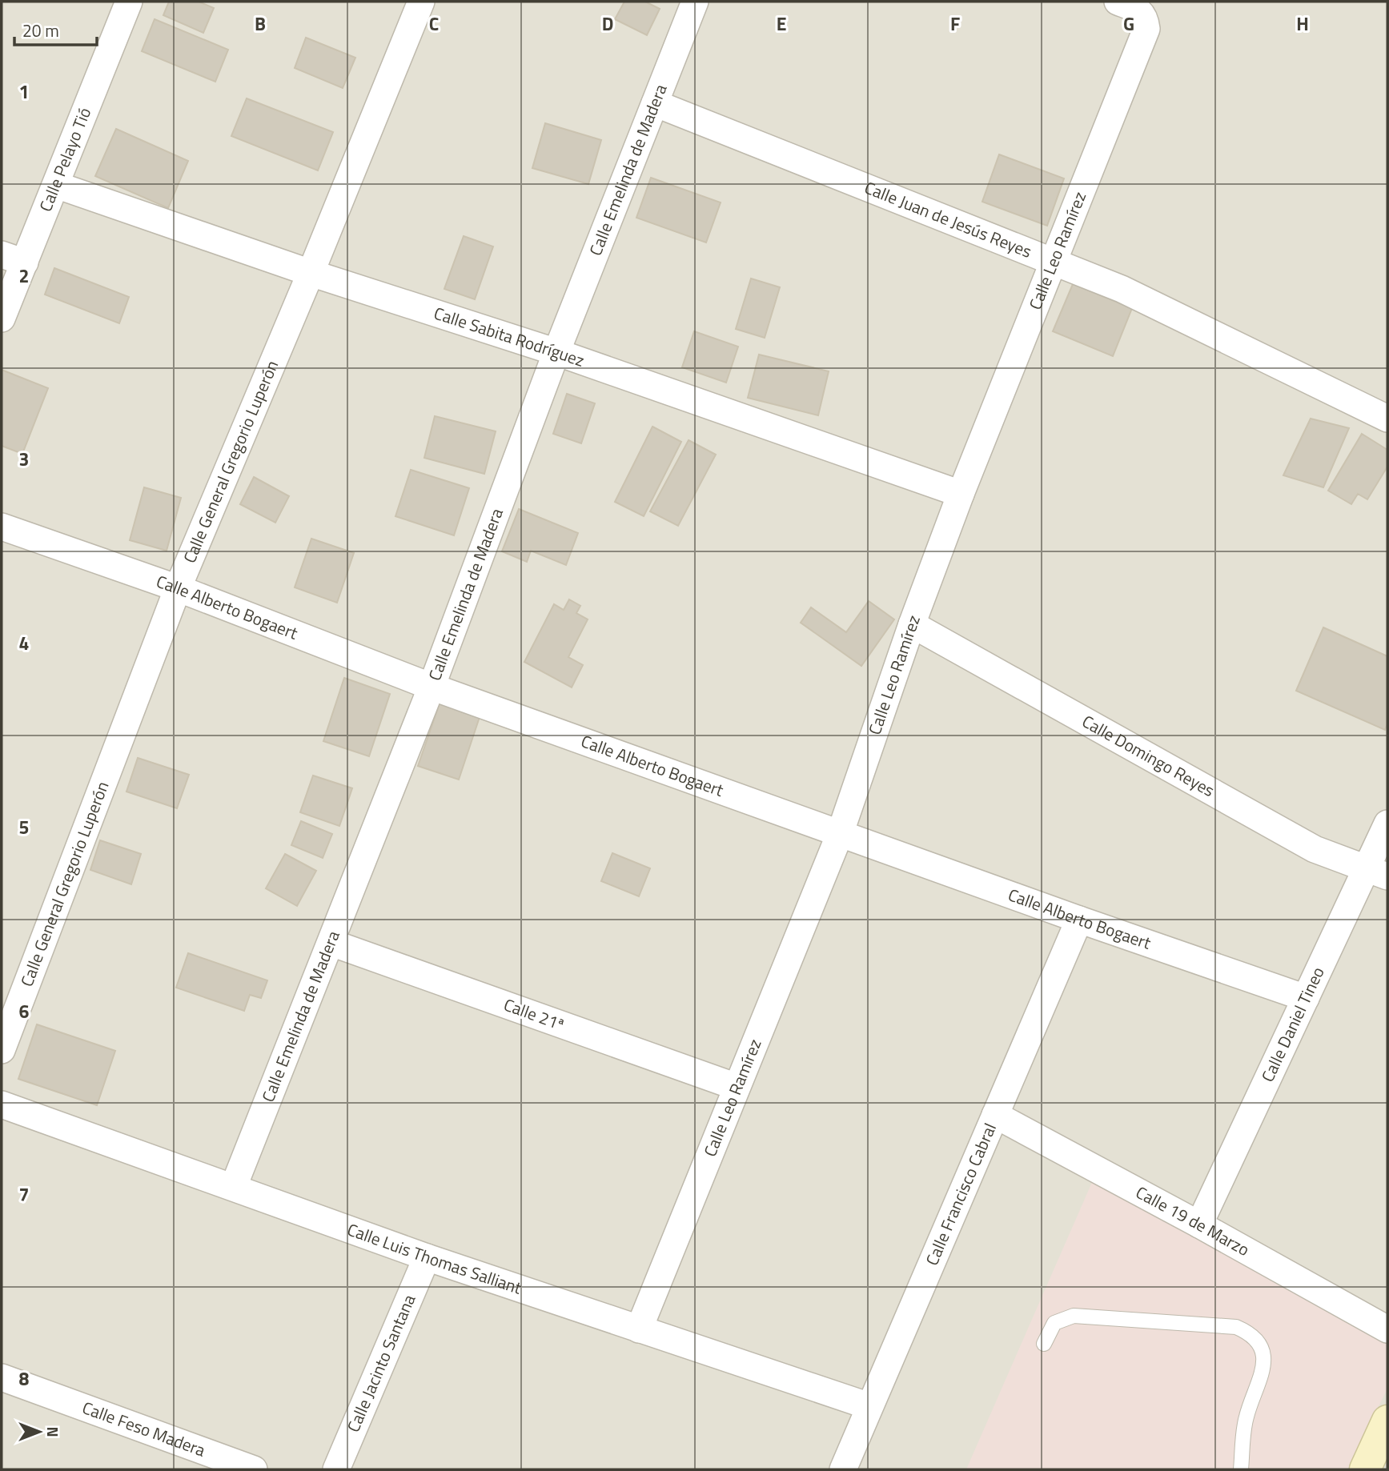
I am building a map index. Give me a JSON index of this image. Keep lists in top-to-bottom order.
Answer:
{
  "streets": {
    "street": [
      "Calle Pelayo Tió",
      "Calle Emelinda de Madera",
      "Calle Juan de Jesús Reyes",
      "Calle Leo Ramírez",
      "Calle Sabita Rodríguez",
      "Calle General Gregorio Luperón",
      "Calle Alberto Bogaert",
      "Calle Domingo Reyes",
      "Calle 21ª",
      "Calle Daniel Tineo",
      "Calle Francisco Cabral",
      "Calle 19 de Marzo",
      "Calle Luis Thomas Salliant",
      "Calle Jacinto Santana",
      "Calle Feso Madera"
    ]
  },
  "crossings": [
    ["Calle Pelayo Tió", "Calle Sabita Rodríguez"],
    ["Calle Emelinda de Madera", "Calle Juan de Jesús Reyes"],
    ["Calle Emelinda de Madera", "Calle Sabita Rodríguez"],
    ["Calle Emelinda de Madera", "Calle Alberto Bogaert"],
    ["Calle Emelinda de Madera", "Calle 21ª"],
    ["Calle Emelinda de Madera", "Calle Luis Thomas Salliant"],
    ["Calle Juan de Jesús Reyes", "Calle Leo Ramírez"],
    ["Calle Leo Ramírez", "Calle Sabita Rodríguez"],
    ["Calle Leo Ramírez", "Calle Alberto Bogaert"],
    ["Calle Leo Ramírez", "Calle Domingo Reyes"],
    ["Calle Leo Ramírez", "Calle 21ª"],
    ["Calle Leo Ramírez", "Calle Luis Thomas Salliant"],
    ["Calle Sabita Rodríguez", "Calle General Gregorio Luperón"],
    ["Calle General Gregorio Luperón", "Calle Alberto Bogaert"],
    ["Calle Alberto Bogaert", "Calle Daniel Tineo"],
    ["Calle Alberto Bogaert", "Calle Francisco Cabral"],
    ["Calle Domingo Reyes", "Calle Daniel Tineo"],
    ["Calle Daniel Tineo", "Calle 19 de Marzo"],
    ["Calle Francisco Cabral", "Calle 19 de Marzo"],
    ["Calle Francisco Cabral", "Calle Luis Thomas Salliant"],
    ["Calle Luis Thomas Salliant", "Calle Jacinto Santana"]
  ],
  "scale_bar": "20 m",
  "north": "right",
  "grid": {
    "columns": [
      "B",
      "C",
      "D",
      "E",
      "F",
      "G",
      "H"
    ],
    "rows": [
      "1",
      "2",
      "3",
      "4",
      "5",
      "6",
      "7",
      "8"
    ]
  }
}
